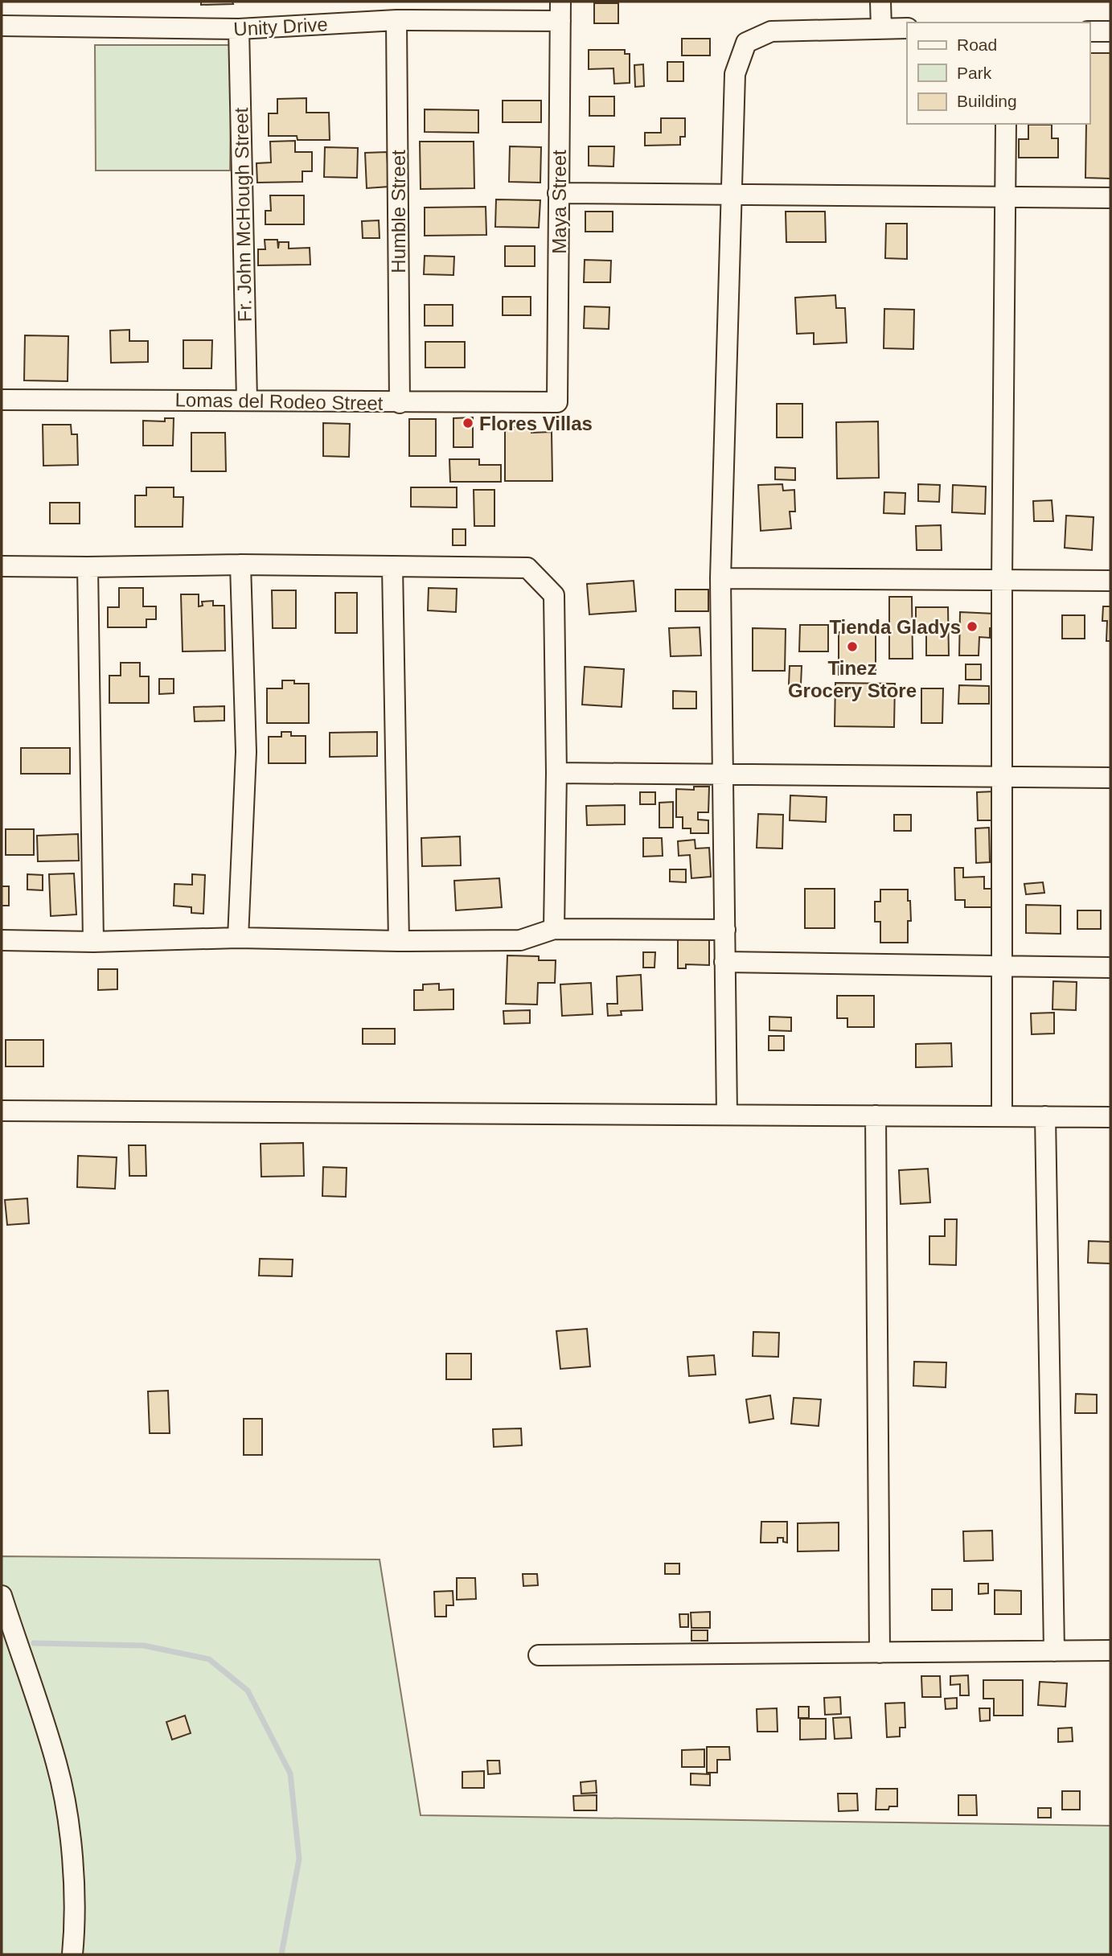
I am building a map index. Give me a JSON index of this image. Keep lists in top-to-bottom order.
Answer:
{
  "streets": {
    "street": [
      "Unity Drive",
      "Maya Street",
      "Humble Street",
      "Fr. John McHough Street",
      "Lomas del Rodeo Street"
    ]
  },
  "crossings": [
    ["Unity Drive", "Maya Street"],
    ["Unity Drive", "Humble Street"],
    ["Unity Drive", "Fr. John McHough Street"],
    ["Maya Street", "Lomas del Rodeo Street"],
    ["Humble Street", "Lomas del Rodeo Street"],
    ["Fr. John McHough Street", "Lomas del Rodeo Street"]
  ],
  "places": ["Flores Villas", "Tienda Gladys", "Tinez Grocery Store"],
  "legend": ["Road", "Park", "Building"]
}
